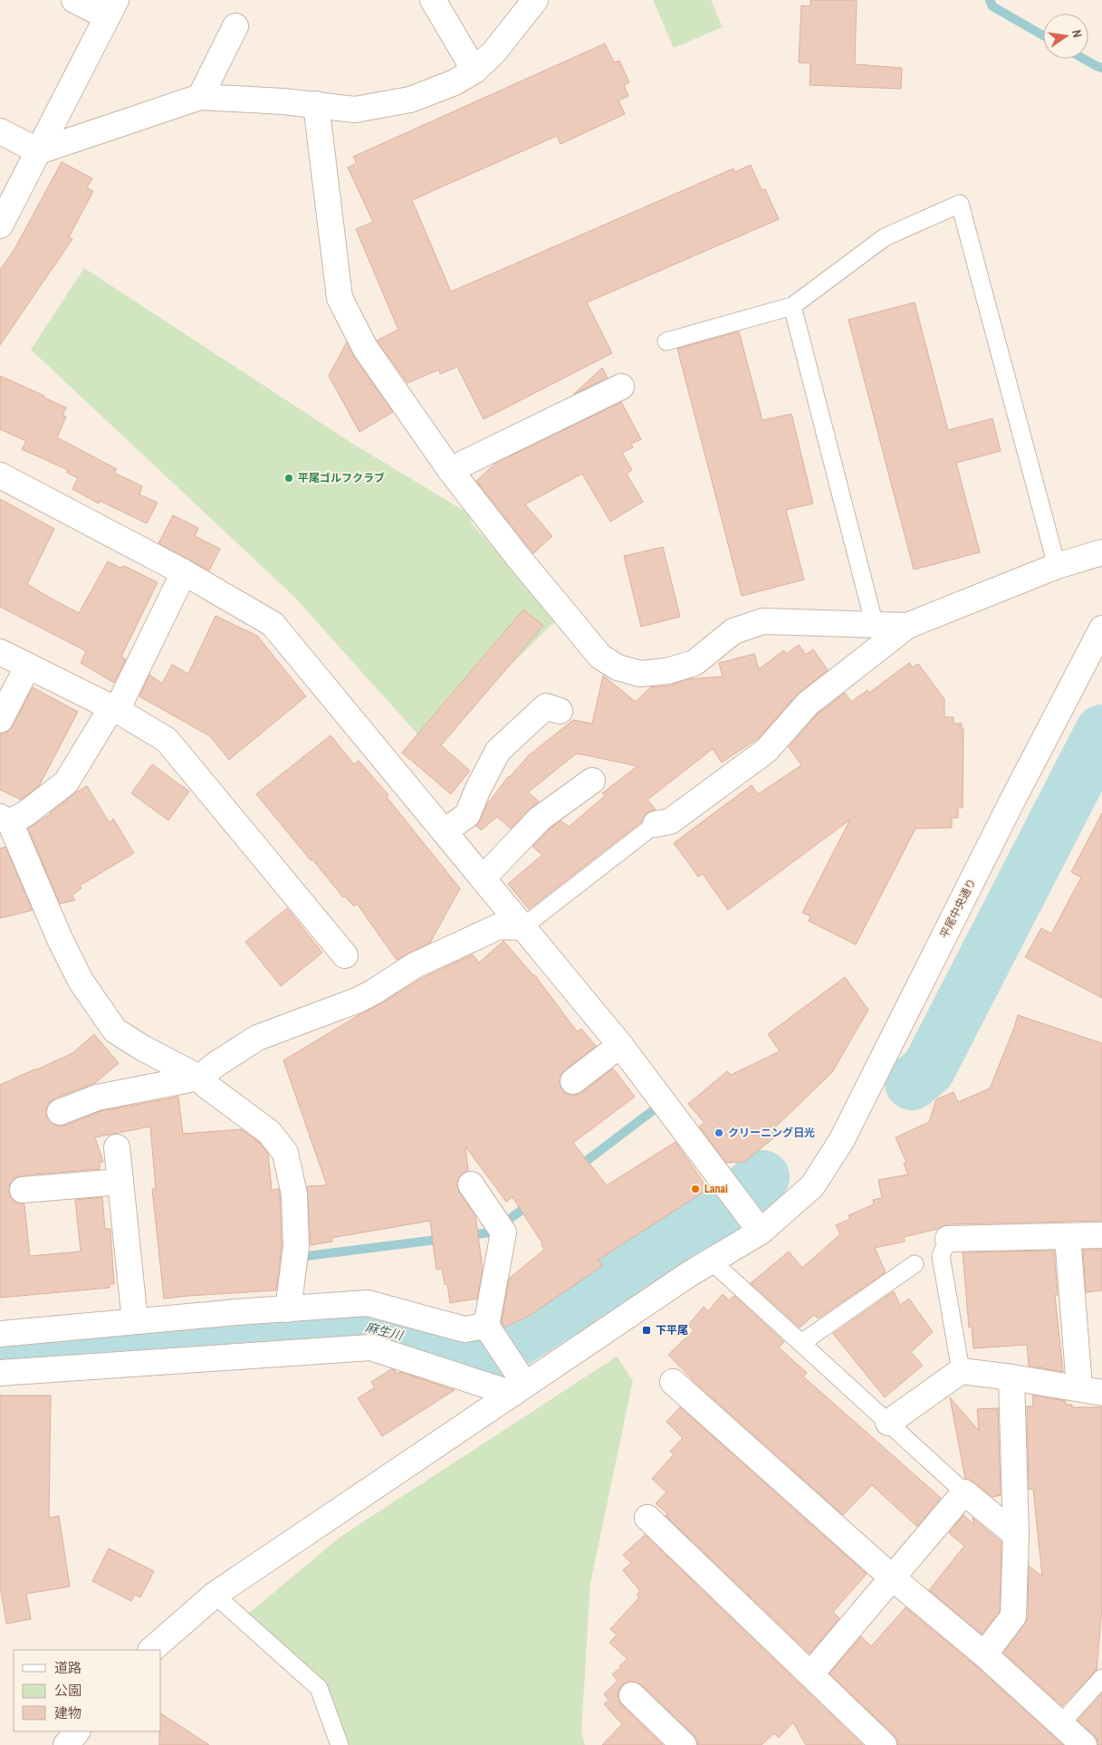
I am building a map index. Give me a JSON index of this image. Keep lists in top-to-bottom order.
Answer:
{
  "streets": {
    "street": ["平尾中央通り"]
  },
  "water": ["麻生川"],
  "places": {
    "other": ["平尾ゴルフクラブ", "クリーニング日光", "Lanai"],
    "transit": ["下平尾"]
  },
  "legend": ["道路", "公園", "建物"],
  "north": "right"
}
